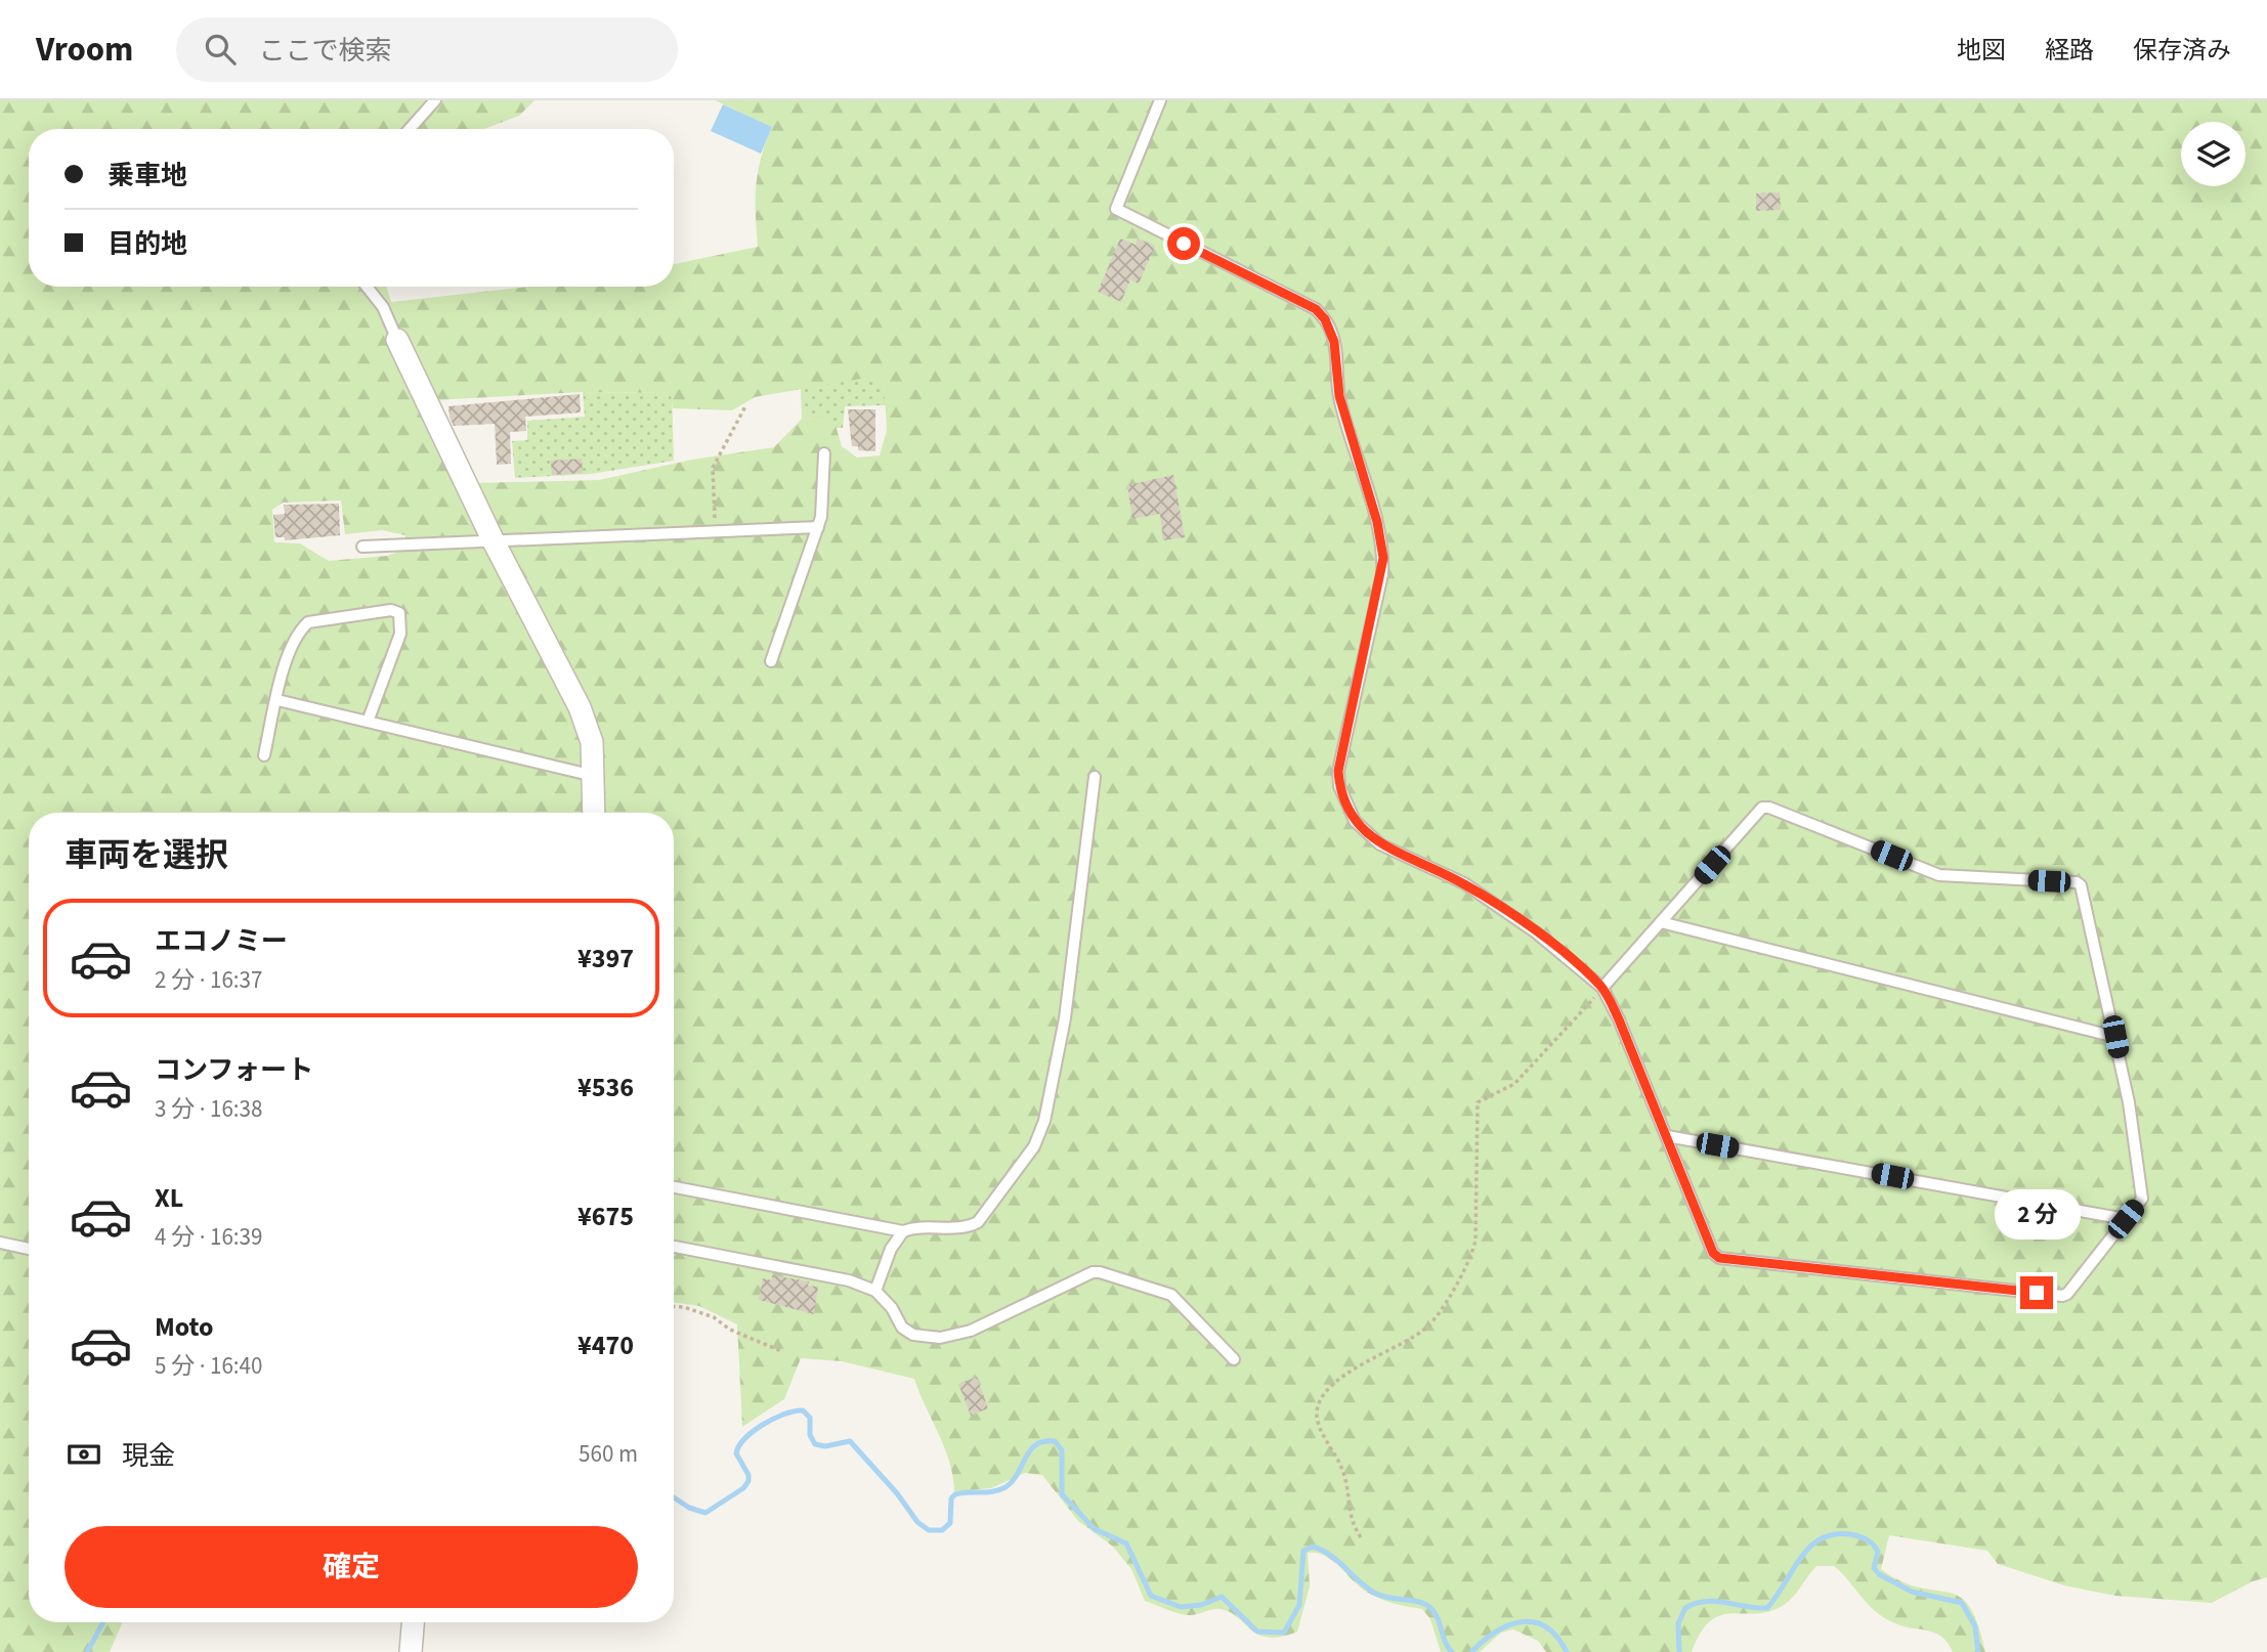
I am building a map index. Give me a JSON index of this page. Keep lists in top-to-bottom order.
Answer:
{
  "page": {
    "header": "Vroom",
    "search": "ここで検索",
    "nav": ["地図", "経路", "保存済み"],
    "banner": ["乗車地", "目的地"],
    "heading": "車両を選択",
    "list": [
      {
        "name": "エコノミー",
        "note": "2 分 · 16:37",
        "value": "¥397"
      },
      {
        "name": "コンフォート",
        "note": "3 分 · 16:38",
        "value": "¥536"
      },
      {
        "name": "XL",
        "note": "4 分 · 16:39",
        "value": "¥675"
      },
      {
        "name": "Moto",
        "note": "5 分 · 16:40",
        "value": "¥470"
      }
    ],
    "bubble": "2 分",
    "pay": ["現金", "560 m"],
    "buttons": "確定"
  }
}
